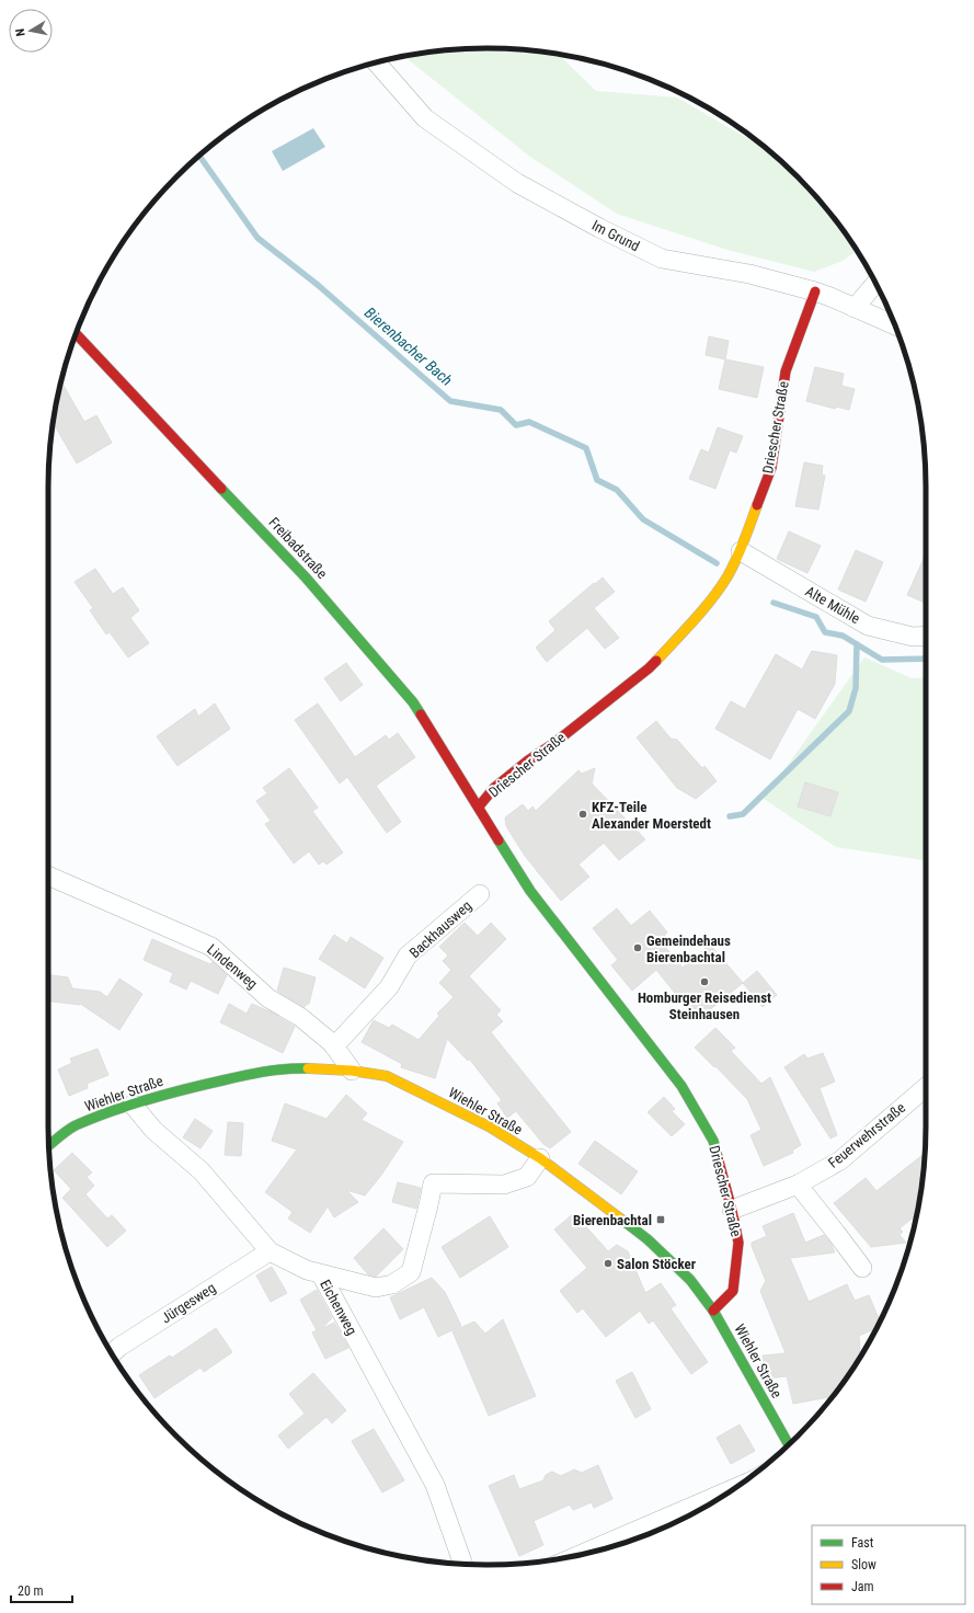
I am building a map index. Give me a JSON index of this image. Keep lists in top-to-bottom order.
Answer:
{
  "streets": {
    "street": [
      "Im Grund",
      "Driescher Straße",
      "Freibadstraße",
      "Alte Mühle",
      "Backhausweg",
      "Lindenweg",
      "Wiehler Straße",
      "Feuerwehrstraße",
      "Jürgesweg",
      "Eichenweg"
    ]
  },
  "crossings": [
    ["Im Grund", "Driescher Straße"],
    ["Driescher Straße", "Freibadstraße"],
    ["Driescher Straße", "Alte Mühle"],
    ["Driescher Straße", "Wiehler Straße"],
    ["Driescher Straße", "Feuerwehrstraße"],
    ["Backhausweg", "Lindenweg"],
    ["Lindenweg", "Wiehler Straße"],
    ["Wiehler Straße", "Eichenweg"],
    ["Jürgesweg", "Eichenweg"]
  ],
  "water": ["Bierenbacher Bach"],
  "places": {
    "other": [
      "KFZ-Teile Alexander Moerstedt",
      "Gemeindehaus Bierenbachtal",
      "Homburger Reisedienst Steinhausen",
      "Salon Stöcker"
    ],
    "transit": ["Bierenbachtal"]
  },
  "legend": ["Fast", "Slow", "Jam"],
  "scale_bar": "20 m",
  "north": "left"
}
